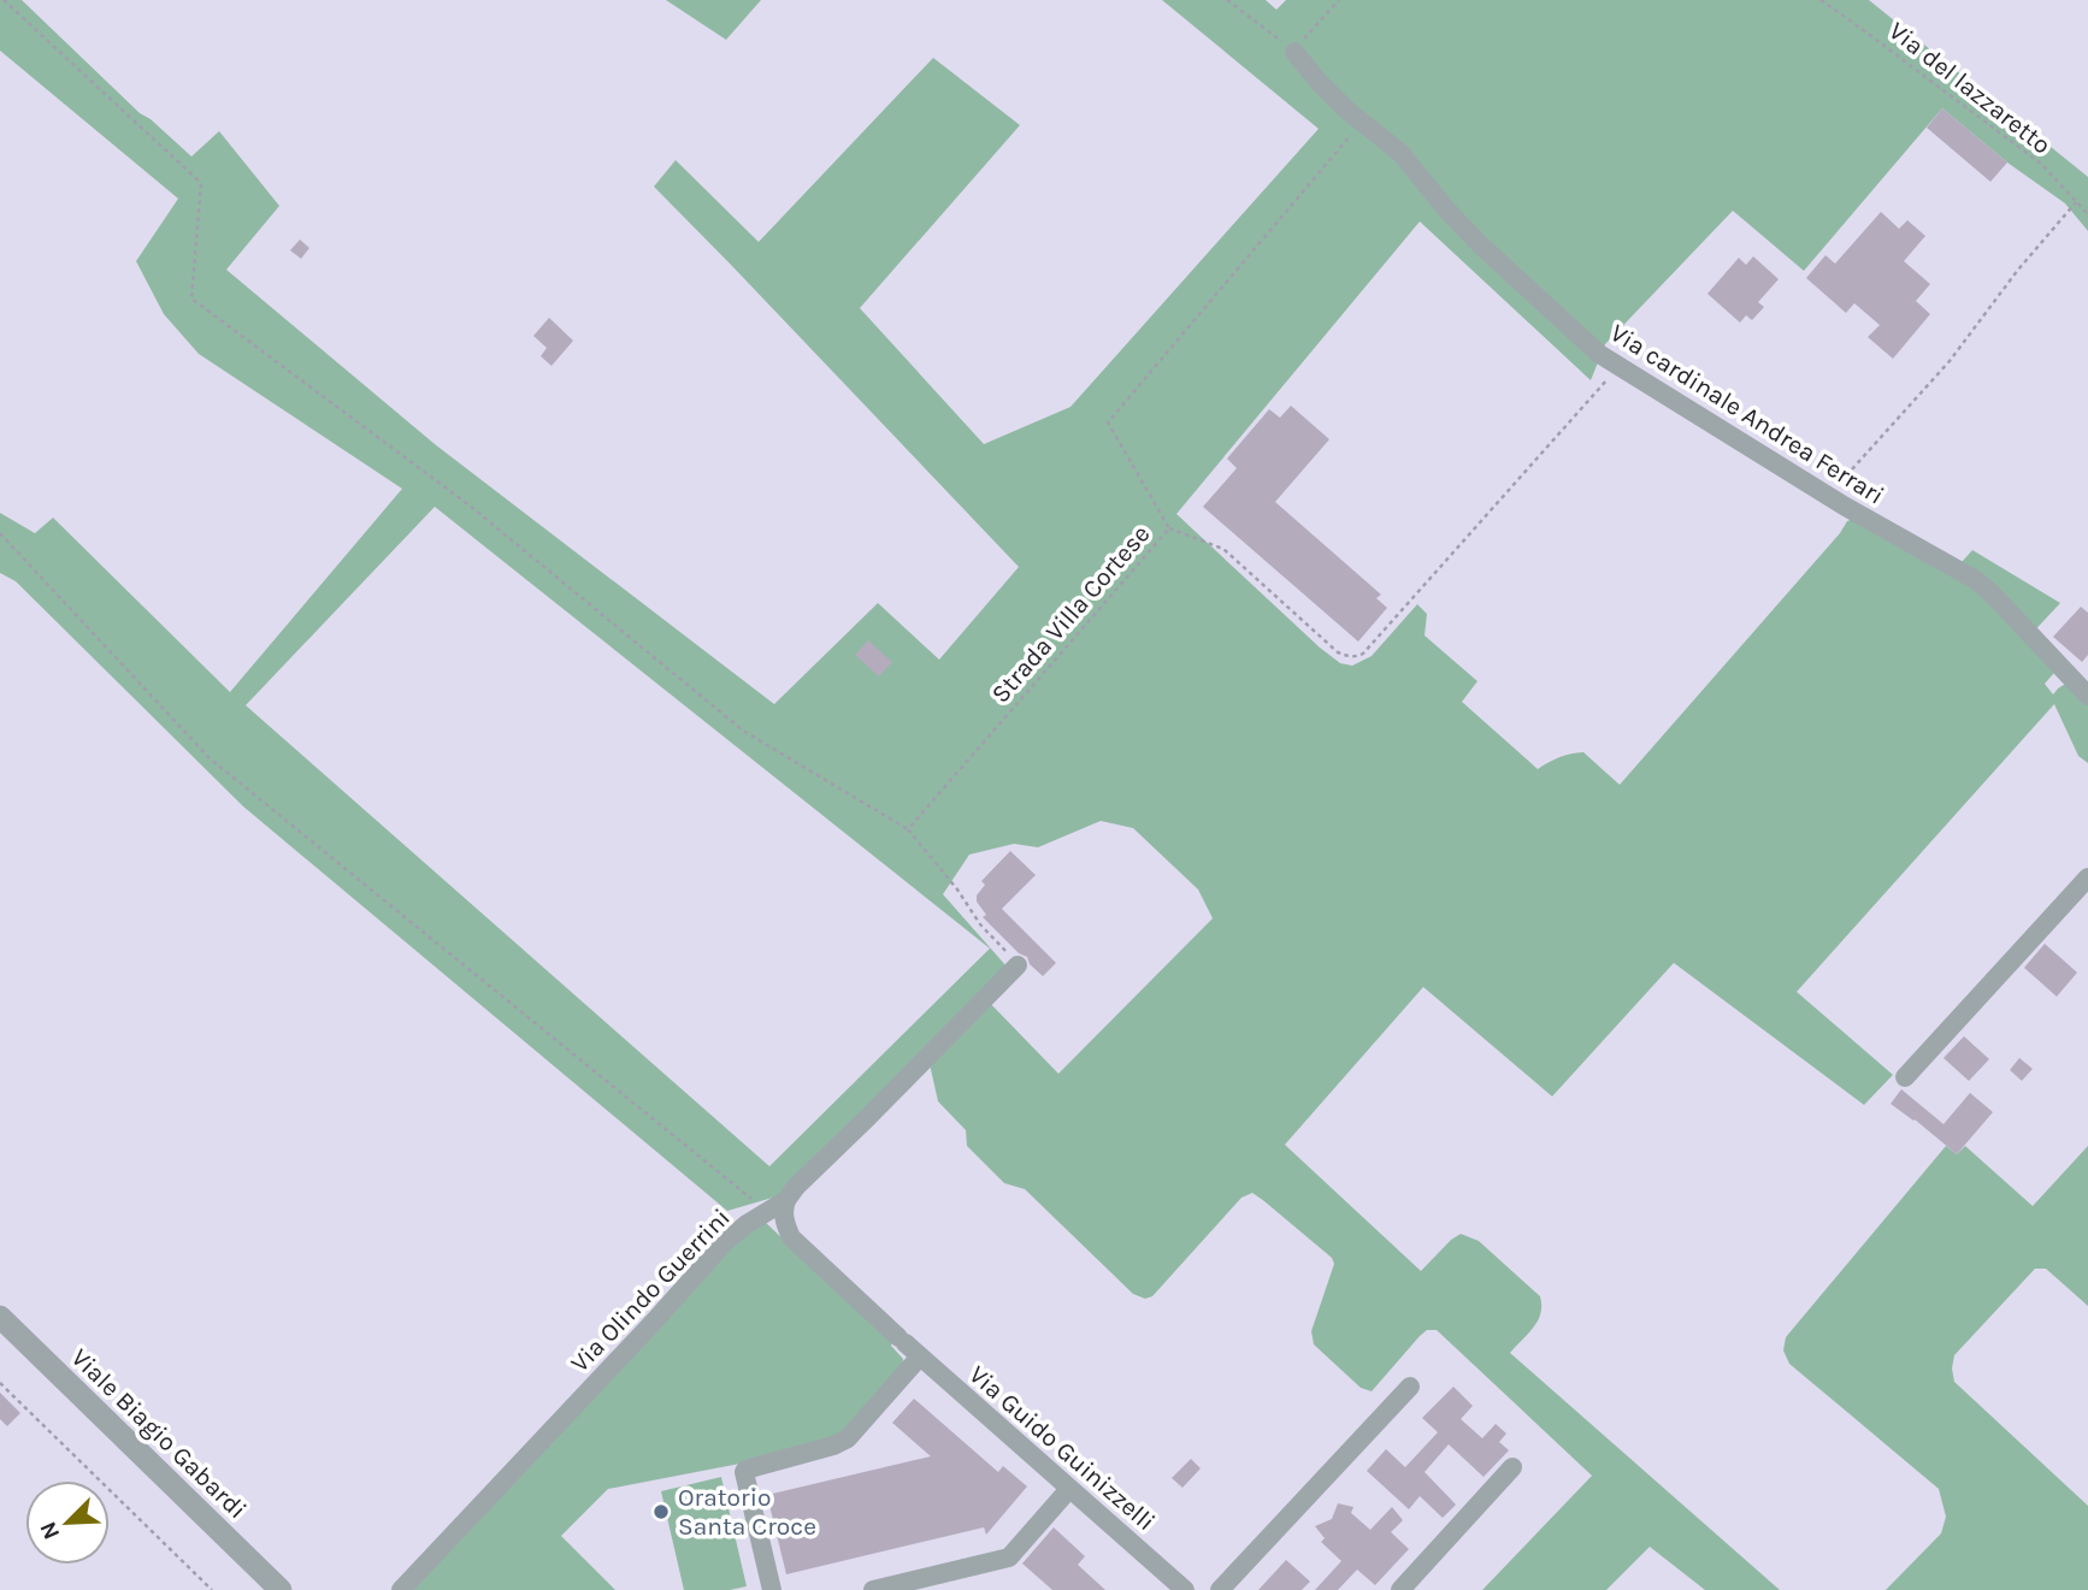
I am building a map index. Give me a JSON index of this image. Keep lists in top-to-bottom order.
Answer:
{
  "streets": {
    "street": [
      "Via cardinale Andrea Ferrari",
      "Via Olindo Guerrini",
      "Viale Biagio Gabardi",
      "Via Guido Guinizzelli"
    ],
    "path": ["Via del lazzaretto", "Strada Villa Cortese"]
  },
  "crossings": [
    ["Via cardinale Andrea Ferrari", "Strada Villa Cortese"],
    ["Via Olindo Guerrini", "Via Guido Guinizzelli"]
  ],
  "places": ["Oratorio Santa Croce"],
  "north": "bottom left"
}
